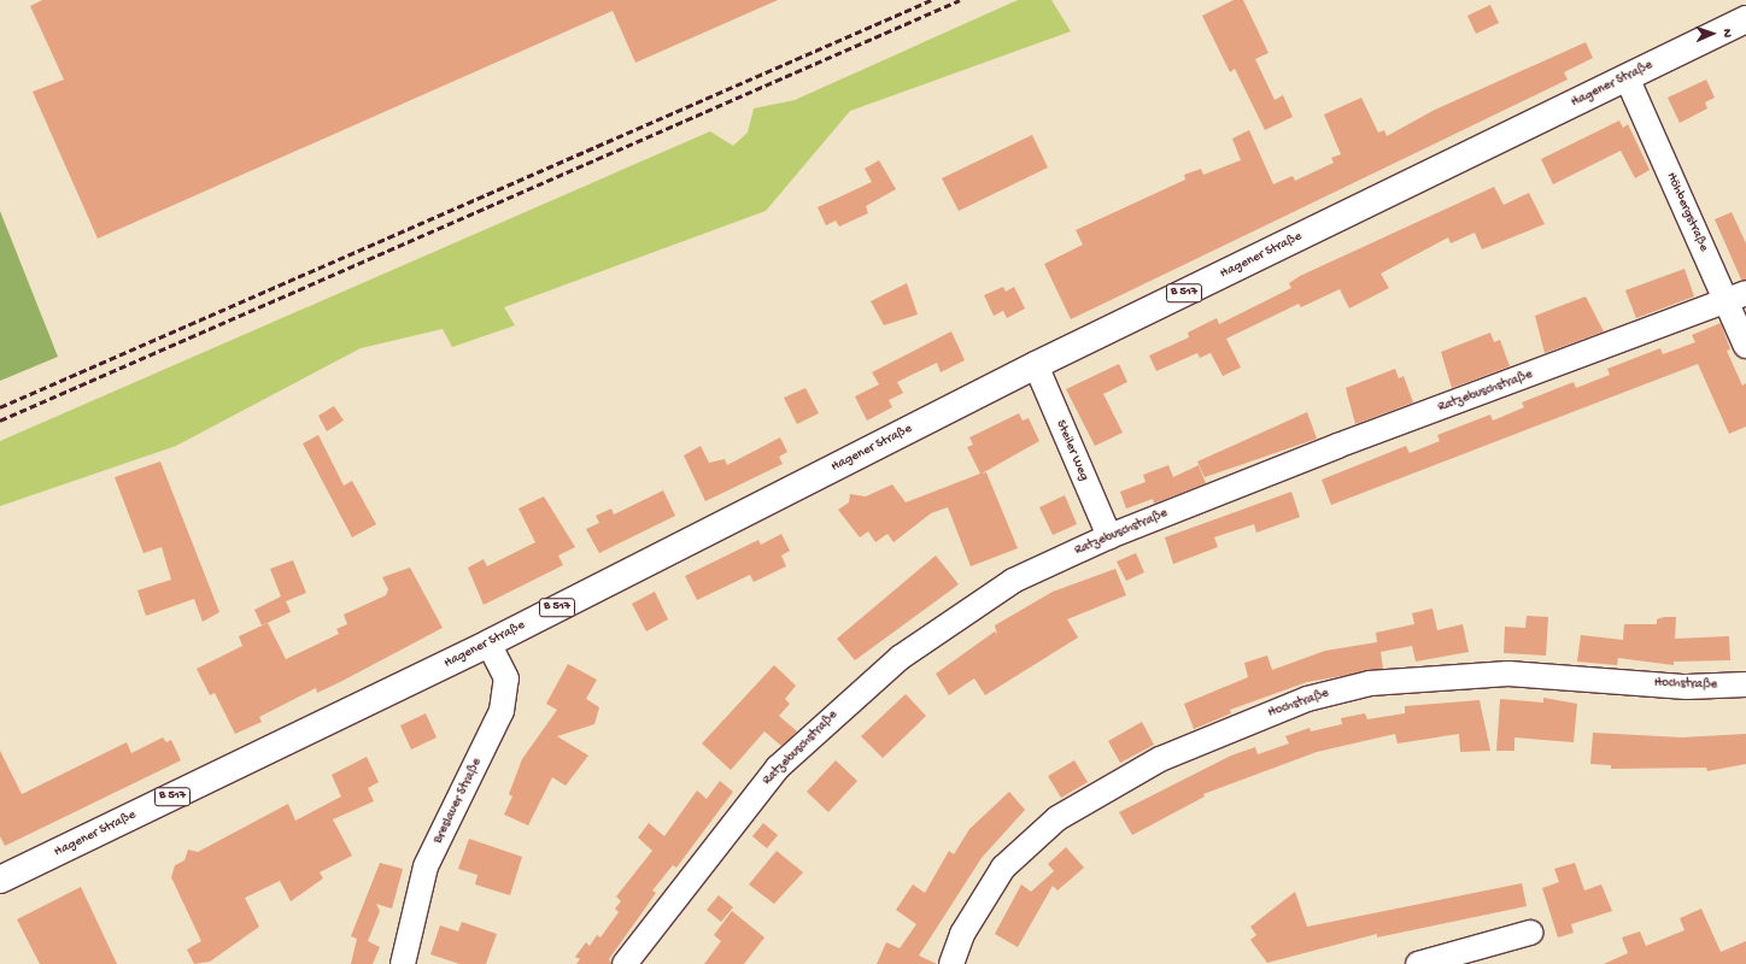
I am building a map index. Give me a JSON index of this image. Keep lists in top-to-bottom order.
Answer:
{
  "streets": {
    "main road": ["Hagener Straße", "B 517"],
    "street": [
      "Höhbergstraße",
      "Ratzebuschstraße",
      "Steiler Weg",
      "Hochstraße",
      "Breslauer Straße"
    ]
  },
  "crossings": [
    ["Hagener Straße", "Höhbergstraße"],
    ["Hagener Straße", "Steiler Weg"],
    ["Hagener Straße", "Breslauer Straße"],
    ["Höhbergstraße", "Ratzebuschstraße"],
    ["Ratzebuschstraße", "Steiler Weg"]
  ],
  "north": "right"
}
